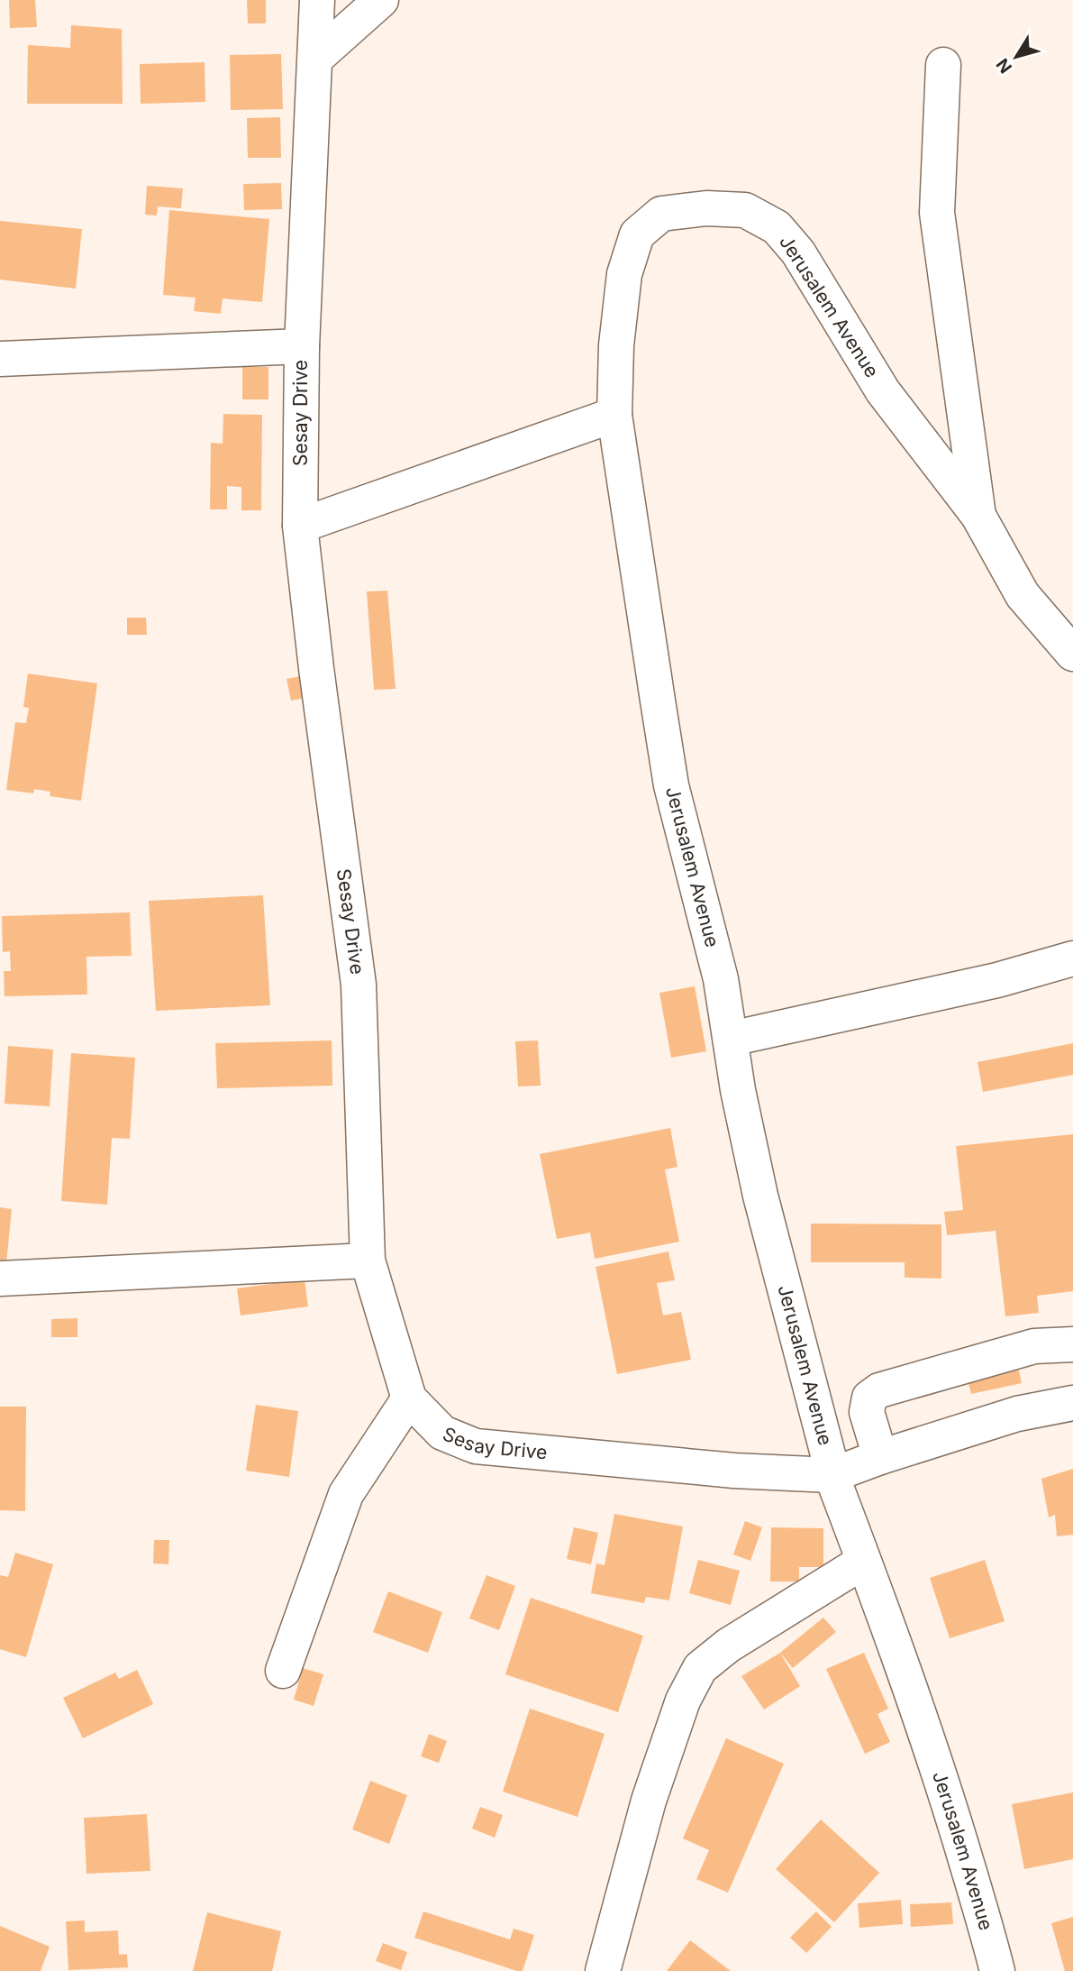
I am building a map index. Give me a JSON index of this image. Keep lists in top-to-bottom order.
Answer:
{
  "streets": {
    "street": ["Jerusalem Avenue", "Sesay Drive"]
  },
  "crossings": [
    ["Jerusalem Avenue", "Sesay Drive"]
  ],
  "north": "bottom left"
}
